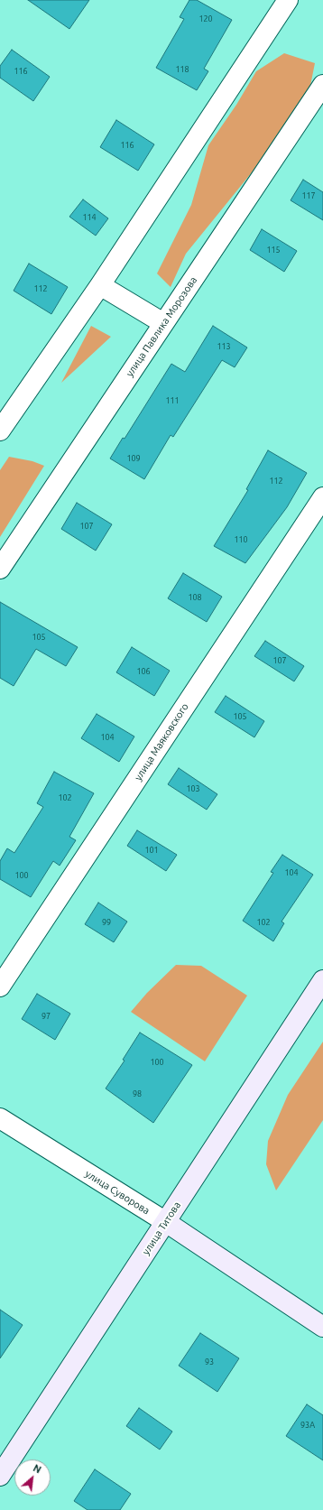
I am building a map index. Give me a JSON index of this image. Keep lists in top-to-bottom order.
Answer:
{
  "streets": {
    "main road": ["улица Суворова", "улица Титова"],
    "street": ["улица Павлика Морозова", "улица Маяковского"]
  },
  "crossings": [
    ["улица Суворова", "улица Титова"]
  ],
  "house_numbers": [
    "120",
    "118",
    "116",
    "116",
    "117",
    "114",
    "115",
    "112",
    "113",
    "111",
    "109",
    "112",
    "107",
    "110",
    "108",
    "105",
    "107",
    "106",
    "105",
    "104",
    "103",
    "102",
    "101",
    "104",
    "100",
    "99",
    "102",
    "97",
    "100",
    "98",
    "93",
    "93А"
  ],
  "north": "top right"
}
